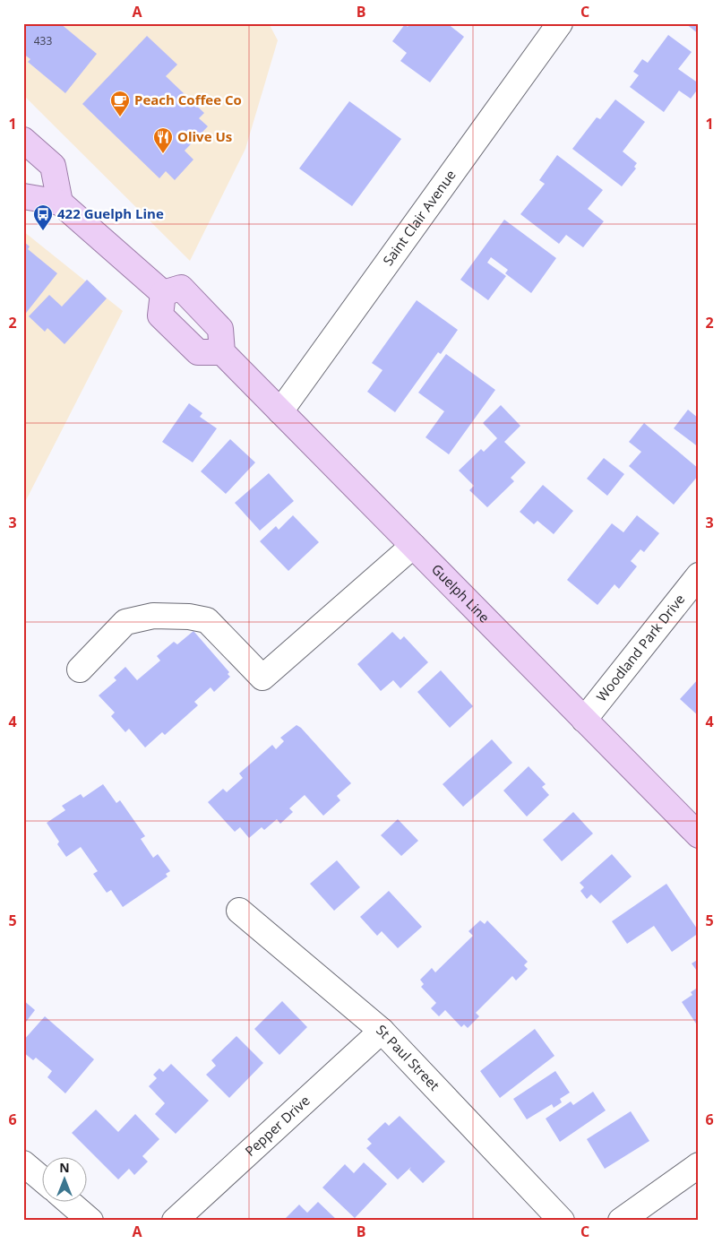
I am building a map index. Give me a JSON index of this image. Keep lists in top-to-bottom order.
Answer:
{
  "streets": {
    "main road": ["Guelph Line"],
    "street": [
      "Saint Clair Avenue",
      "Woodland Park Drive",
      "St Paul Street",
      "Pepper Drive"
    ]
  },
  "crossings": [
    ["Saint Clair Avenue", "Guelph Line"],
    ["Guelph Line", "Woodland Park Drive"],
    ["St Paul Street", "Pepper Drive"]
  ],
  "places": {
    "cafe": ["Peach Coffee Co"],
    "restaurant": ["Olive Us"],
    "bus stop": ["422 Guelph Line"]
  },
  "house_numbers": ["433"],
  "north": "top",
  "grid": {
    "columns": ["A", "B", "C"],
    "rows": [
      "1",
      "2",
      "3",
      "4",
      "5",
      "6"
    ]
  }
}
